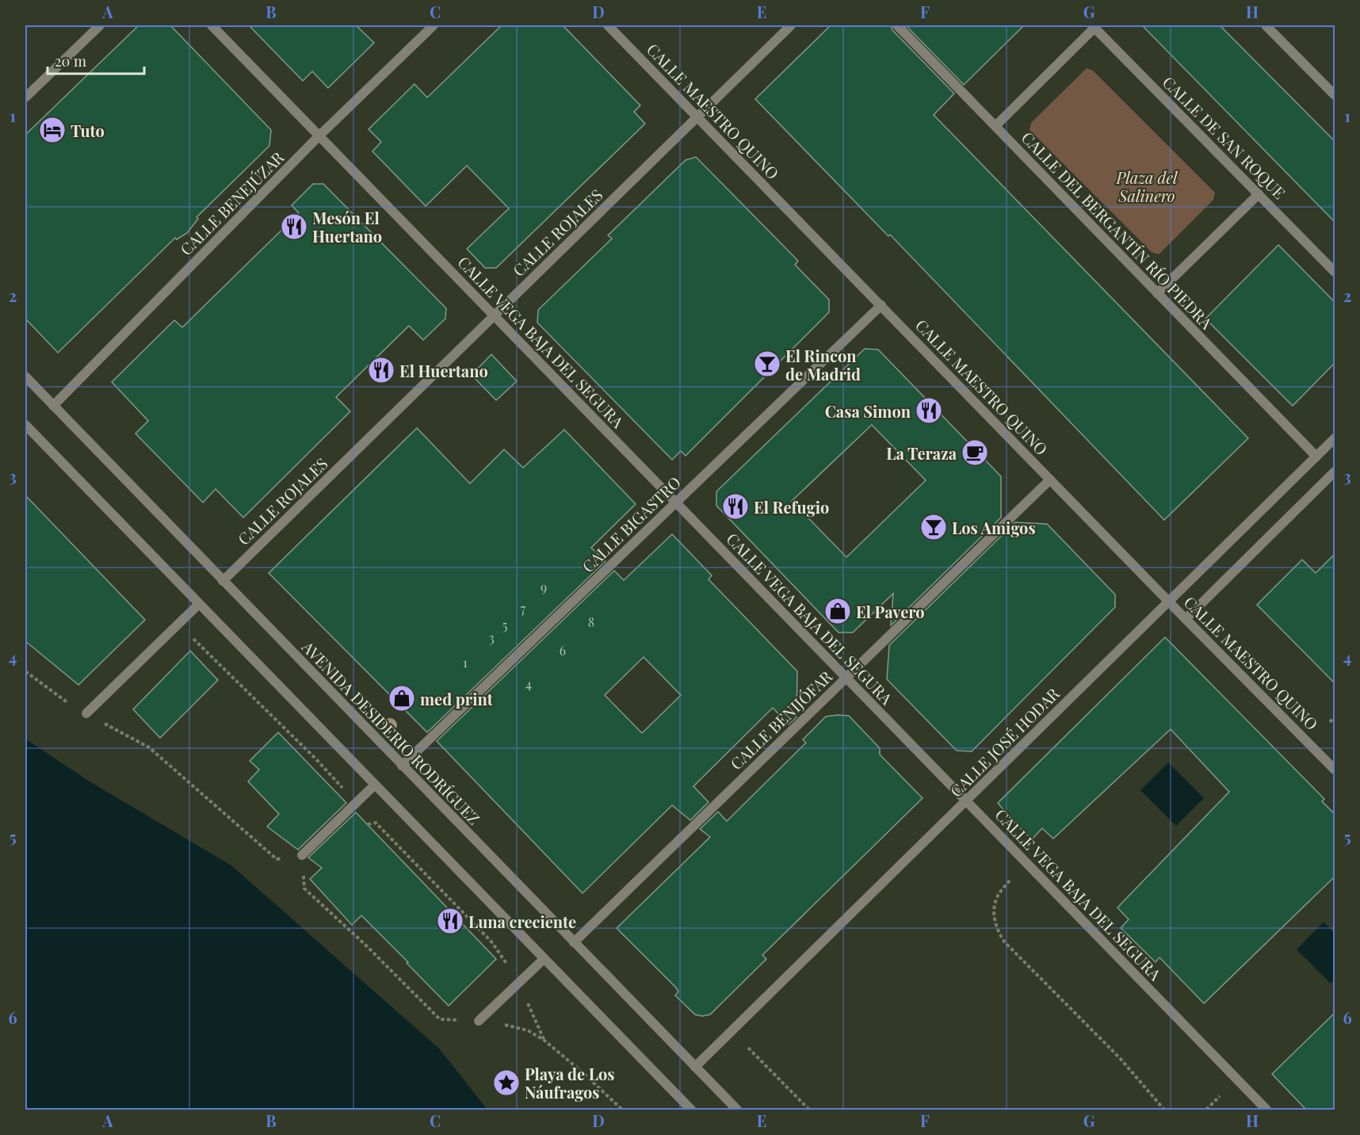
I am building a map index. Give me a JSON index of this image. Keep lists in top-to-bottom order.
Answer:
{
  "streets": {
    "street": [
      "CALLE MAESTRO QUINO",
      "CALLE DE SAN ROQUE",
      "CALLE BENEJÚZAR",
      "CALLE DEL BERGANTÍN RÍO PIEDRA",
      "CALLE ROJALES",
      "CALLE VEGA BAJA DEL SEGURA",
      "CALLE BIGASTRO",
      "CALLE BENIJÓFAR",
      "AVENIDA DESIDERIO RODRÍGUEZ",
      "CALLE JOSÉ HODAR"
    ]
  },
  "crossings": [
    ["CALLE MAESTRO QUINO", "CALLE ROJALES"],
    ["CALLE MAESTRO QUINO", "CALLE BIGASTRO"],
    ["CALLE MAESTRO QUINO", "CALLE BENIJÓFAR"],
    ["CALLE MAESTRO QUINO", "CALLE JOSÉ HODAR"],
    ["CALLE BENEJÚZAR", "CALLE VEGA BAJA DEL SEGURA"],
    ["CALLE BENEJÚZAR", "AVENIDA DESIDERIO RODRÍGUEZ"],
    ["CALLE DEL BERGANTÍN RÍO PIEDRA", "CALLE JOSÉ HODAR"],
    ["CALLE ROJALES", "CALLE VEGA BAJA DEL SEGURA"],
    ["CALLE ROJALES", "AVENIDA DESIDERIO RODRÍGUEZ"],
    ["CALLE VEGA BAJA DEL SEGURA", "CALLE BIGASTRO"],
    ["CALLE VEGA BAJA DEL SEGURA", "CALLE BENIJÓFAR"],
    ["CALLE VEGA BAJA DEL SEGURA", "CALLE JOSÉ HODAR"],
    ["CALLE BIGASTRO", "AVENIDA DESIDERIO RODRÍGUEZ"],
    ["CALLE BENIJÓFAR", "AVENIDA DESIDERIO RODRÍGUEZ"],
    ["AVENIDA DESIDERIO RODRÍGUEZ", "CALLE JOSÉ HODAR"]
  ],
  "parks": ["Plaza del Salinero"],
  "places": {
    "hotel": ["Tuto"],
    "restaurant": [
      "Mesón El Huertano",
      "El Huertano",
      "Casa Simon",
      "El Refugio",
      "Luna creciente"
    ],
    "bar": ["El Rincon de Madrid", "Los Amigos"],
    "cafe": ["La Teraza"],
    "shop": ["El Pavero", "med print"],
    "place": ["Playa de Los Náufragos"]
  },
  "house_numbers": [
    "9",
    "7",
    "8",
    "5",
    "3",
    "6",
    "1",
    "4"
  ],
  "scale_bar": "20 m",
  "grid": {
    "columns": [
      "A",
      "B",
      "C",
      "D",
      "E",
      "F",
      "G",
      "H"
    ],
    "rows": [
      "1",
      "2",
      "3",
      "4",
      "5",
      "6"
    ]
  }
}
